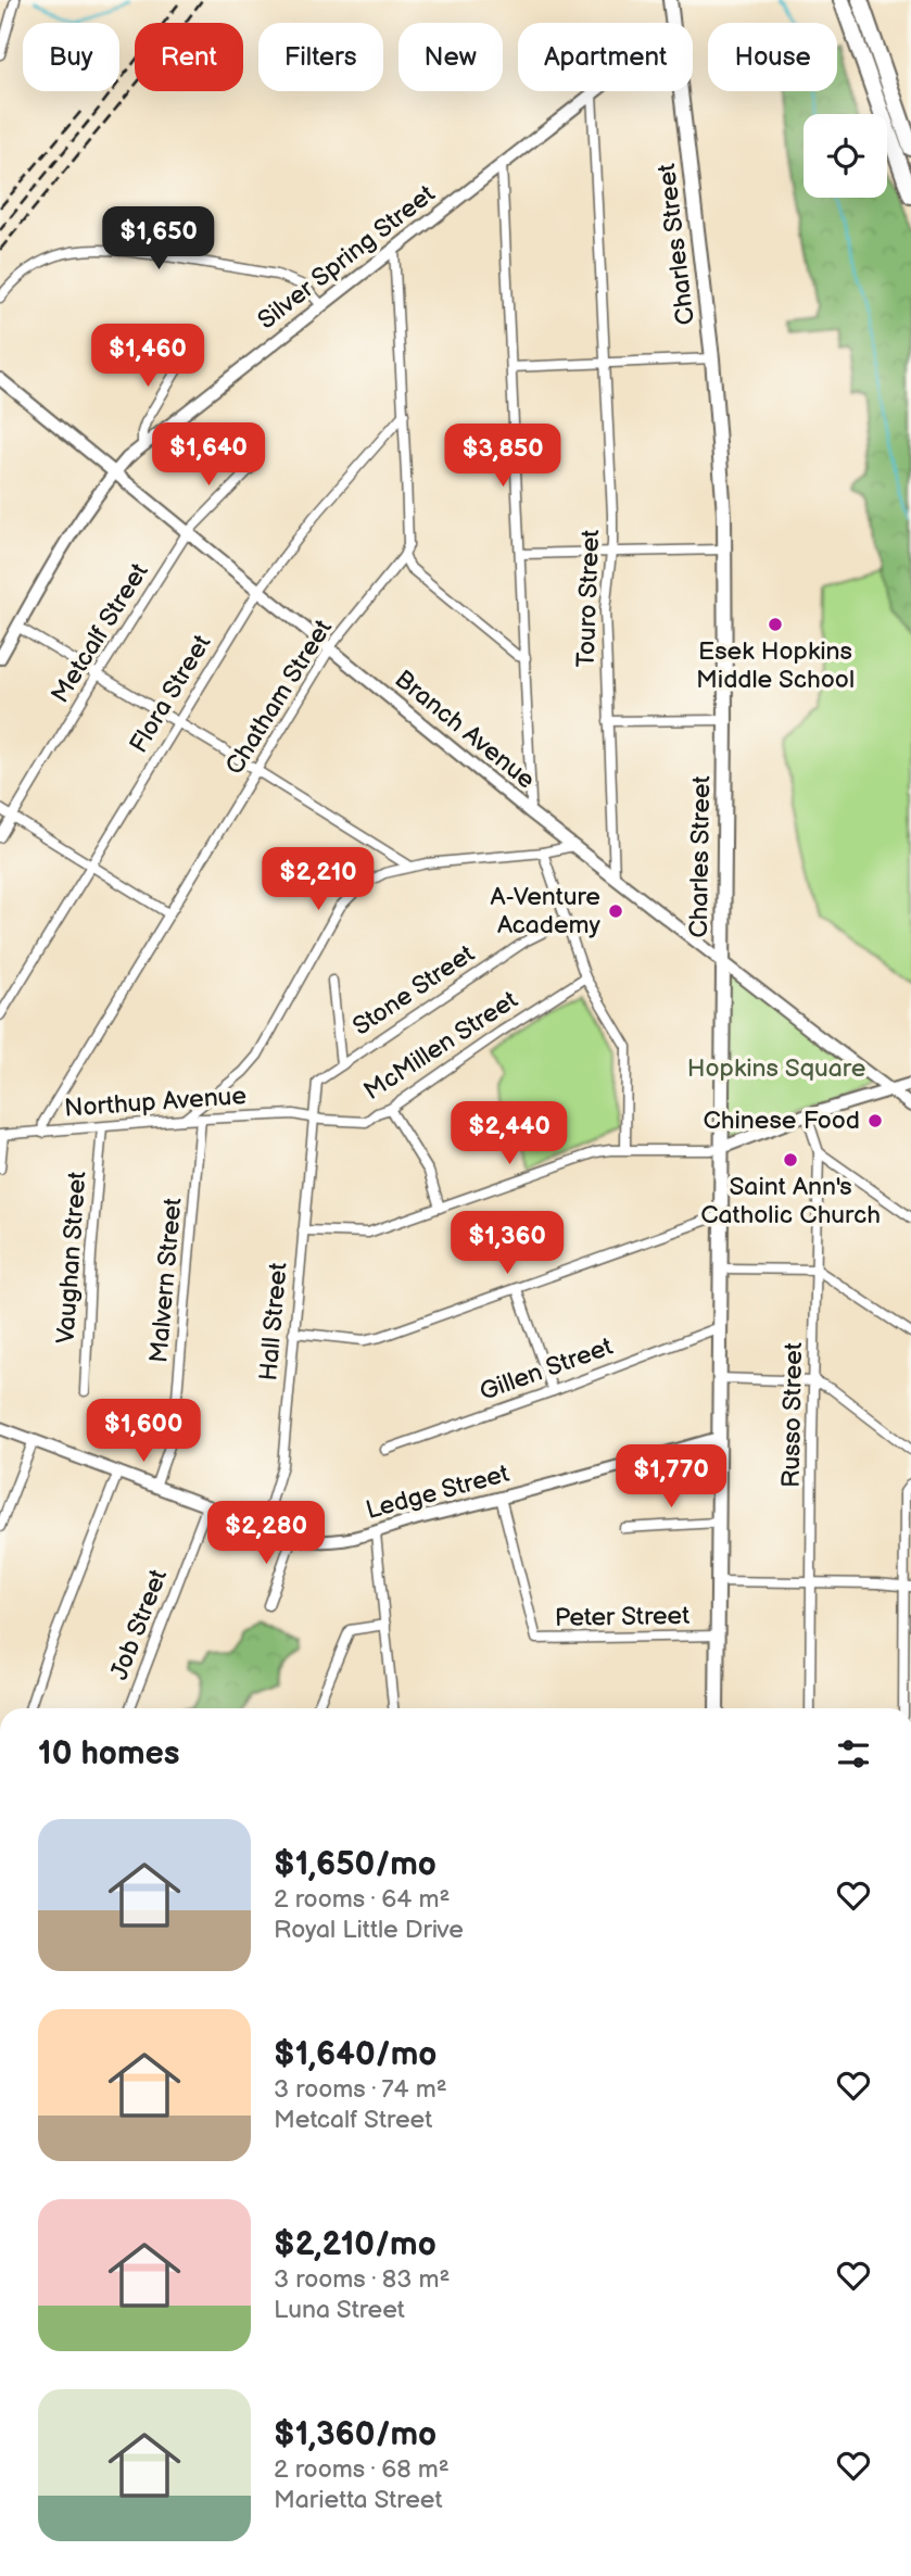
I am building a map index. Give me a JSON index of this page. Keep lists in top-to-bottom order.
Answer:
{
  "streets": {
    "main road": [
      "Charles Street",
      "Silver Spring Street",
      "Branch Avenue",
      "Ledge Street"
    ],
    "street": [
      "Touro Street",
      "Metcalf Street",
      "Flora Street",
      "Chatham Street",
      "Stone Street",
      "McMillen Street",
      "Northup Avenue",
      "Vaughan Street",
      "Malvern Street",
      "Hall Street",
      "Gillen Street",
      "Russo Street",
      "Peter Street",
      "Job Street"
    ]
  },
  "crossings": [
    ["Charles Street", "Branch Avenue"],
    ["Charles Street", "Gillen Street"],
    ["Charles Street", "Ledge Street"],
    ["Charles Street", "Peter Street"],
    ["Silver Spring Street", "Touro Street"],
    ["Silver Spring Street", "Branch Avenue"],
    ["Touro Street", "Branch Avenue"],
    ["Metcalf Street", "Branch Avenue"],
    ["Flora Street", "Branch Avenue"],
    ["Chatham Street", "Branch Avenue"],
    ["Chatham Street", "Northup Avenue"],
    ["Stone Street", "McMillen Street"],
    ["Stone Street", "Northup Avenue"],
    ["Stone Street", "Hall Street"],
    ["McMillen Street", "Northup Avenue"],
    ["McMillen Street", "Hall Street"],
    ["Northup Avenue", "Vaughan Street"],
    ["Northup Avenue", "Malvern Street"],
    ["Northup Avenue", "Hall Street"],
    ["Malvern Street", "Ledge Street"],
    ["Hall Street", "Ledge Street"],
    ["Ledge Street", "Peter Street"],
    ["Ledge Street", "Job Street"]
  ],
  "parks": ["Hopkins Square"],
  "places": [
    "Esek Hopkins Middle School",
    "A-Venture Academy",
    "Chinese Food",
    "Saint Ann's Catholic Church"
  ],
  "page": {
    "chip": [
      "Buy",
      "Rent",
      "Filters",
      "New",
      "Apartment",
      "House"
    ],
    "price": [
      "$1,650",
      "$1,460",
      "$1,640",
      "$3,850",
      "$2,210",
      "$2,440",
      "$1,360",
      "$1,600",
      "$1,770",
      "$2,280"
    ],
    "heading": "10 homes",
    "list": [
      {
        "name": "$1,650/mo",
        "note": "2 rooms · 64 m² · Royal Little Drive"
      },
      {
        "name": "$1,640/mo",
        "note": "3 rooms · 74 m² · Metcalf Street"
      },
      {
        "name": "$2,210/mo",
        "note": "3 rooms · 83 m² · Luna Street"
      },
      {
        "name": "$1,360/mo",
        "note": "2 rooms · 68 m² · Marietta Street"
      }
    ]
  }
}
